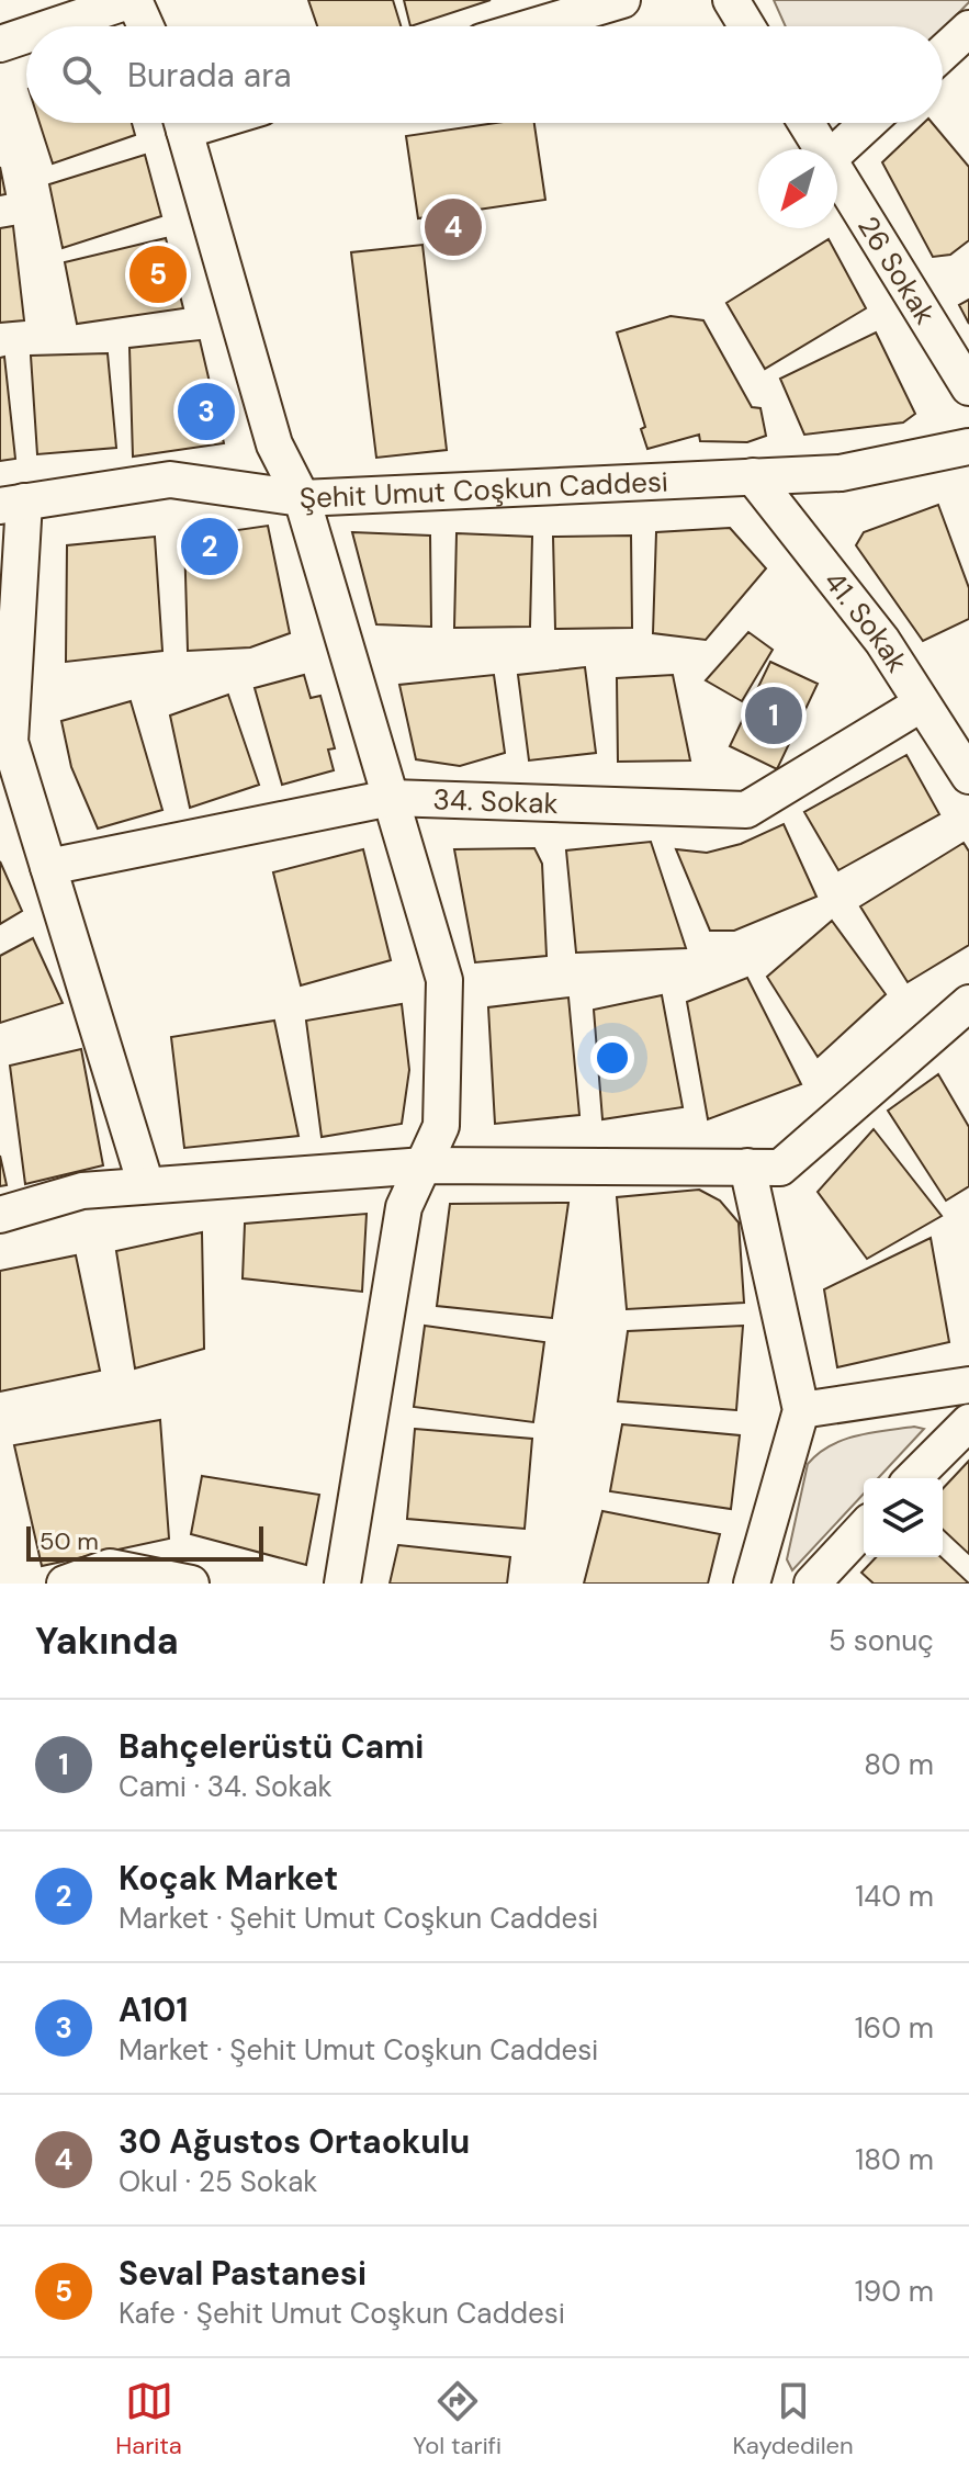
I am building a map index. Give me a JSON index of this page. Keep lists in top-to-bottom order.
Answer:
{
  "streets": {
    "street": [
      "26 Sokak",
      "Şehit Umut Coşkun Caddesi",
      "41. Sokak",
      "34. Sokak"
    ]
  },
  "crossings": [
    ["Şehit Umut Coşkun Caddesi", "41. Sokak"],
    ["41. Sokak", "34. Sokak"]
  ],
  "scale_bar": "50 m",
  "north": "bottom left",
  "page": {
    "search": "Burada ara",
    "pins": [
      "4",
      "5",
      "3",
      "2",
      "1"
    ],
    "scale": "50 m",
    "heading": ["Yakında", "5 sonuç"],
    "list": [
      {
        "mark": "1",
        "name": "Bahçelerüstü Cami",
        "note": "Cami · 34. Sokak",
        "value": "80 m"
      },
      {
        "mark": "2",
        "name": "Koçak Market",
        "note": "Market · Şehit Umut Coşkun Caddesi",
        "value": "140 m"
      },
      {
        "mark": "3",
        "name": "A101",
        "note": "Market · Şehit Umut Coşkun Caddesi",
        "value": "160 m"
      },
      {
        "mark": "4",
        "name": "30 Ağustos Ortaokulu",
        "note": "Okul · 25 Sokak",
        "value": "180 m"
      },
      {
        "mark": "5",
        "name": "Seval Pastanesi",
        "note": "Kafe · Şehit Umut Coşkun Caddesi",
        "value": "190 m"
      }
    ],
    "nav": ["Harita", "Yol tarifi", "Kaydedilen"]
  }
}
